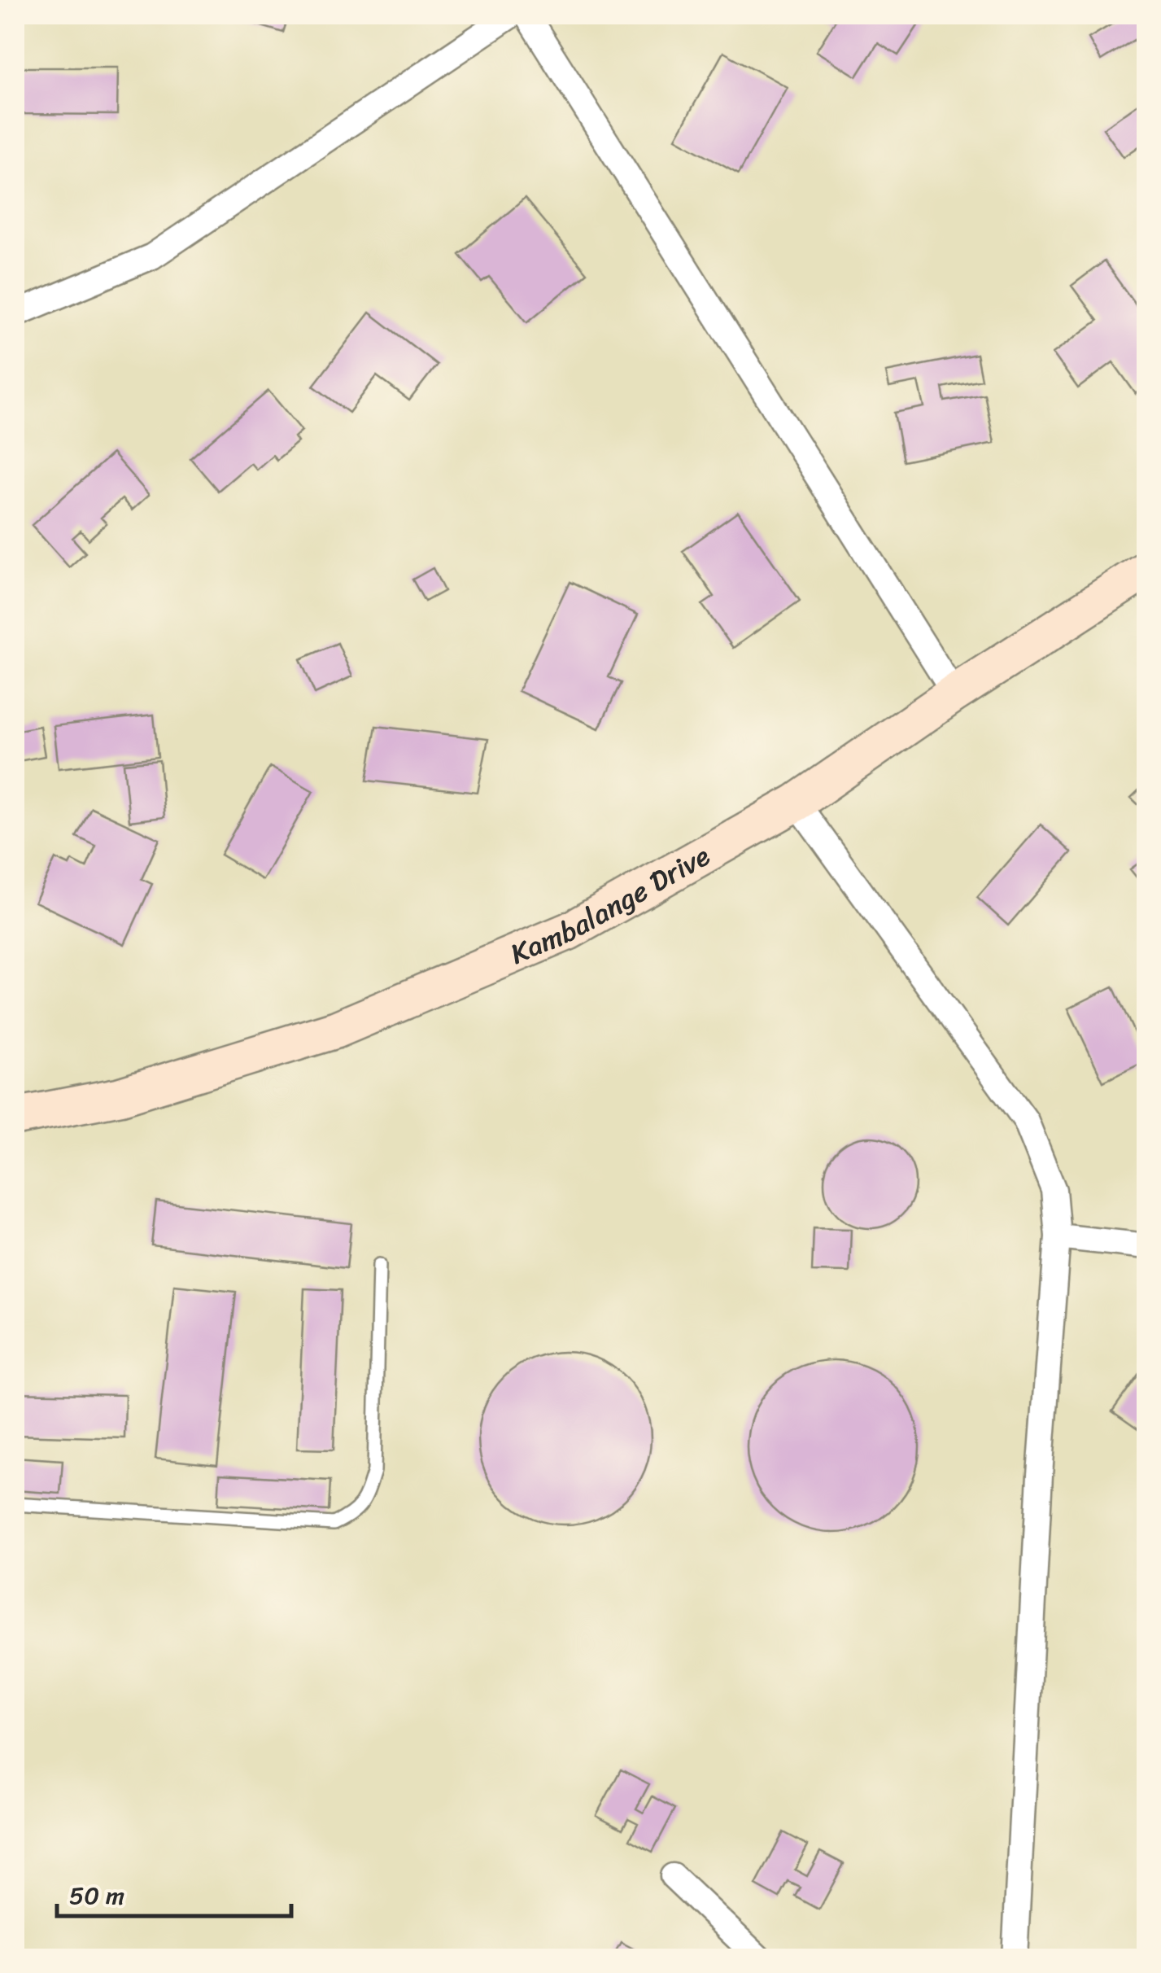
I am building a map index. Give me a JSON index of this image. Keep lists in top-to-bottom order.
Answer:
{
  "streets": {
    "street": ["Kambalange Drive"]
  },
  "scale_bar": "50 m"
}
